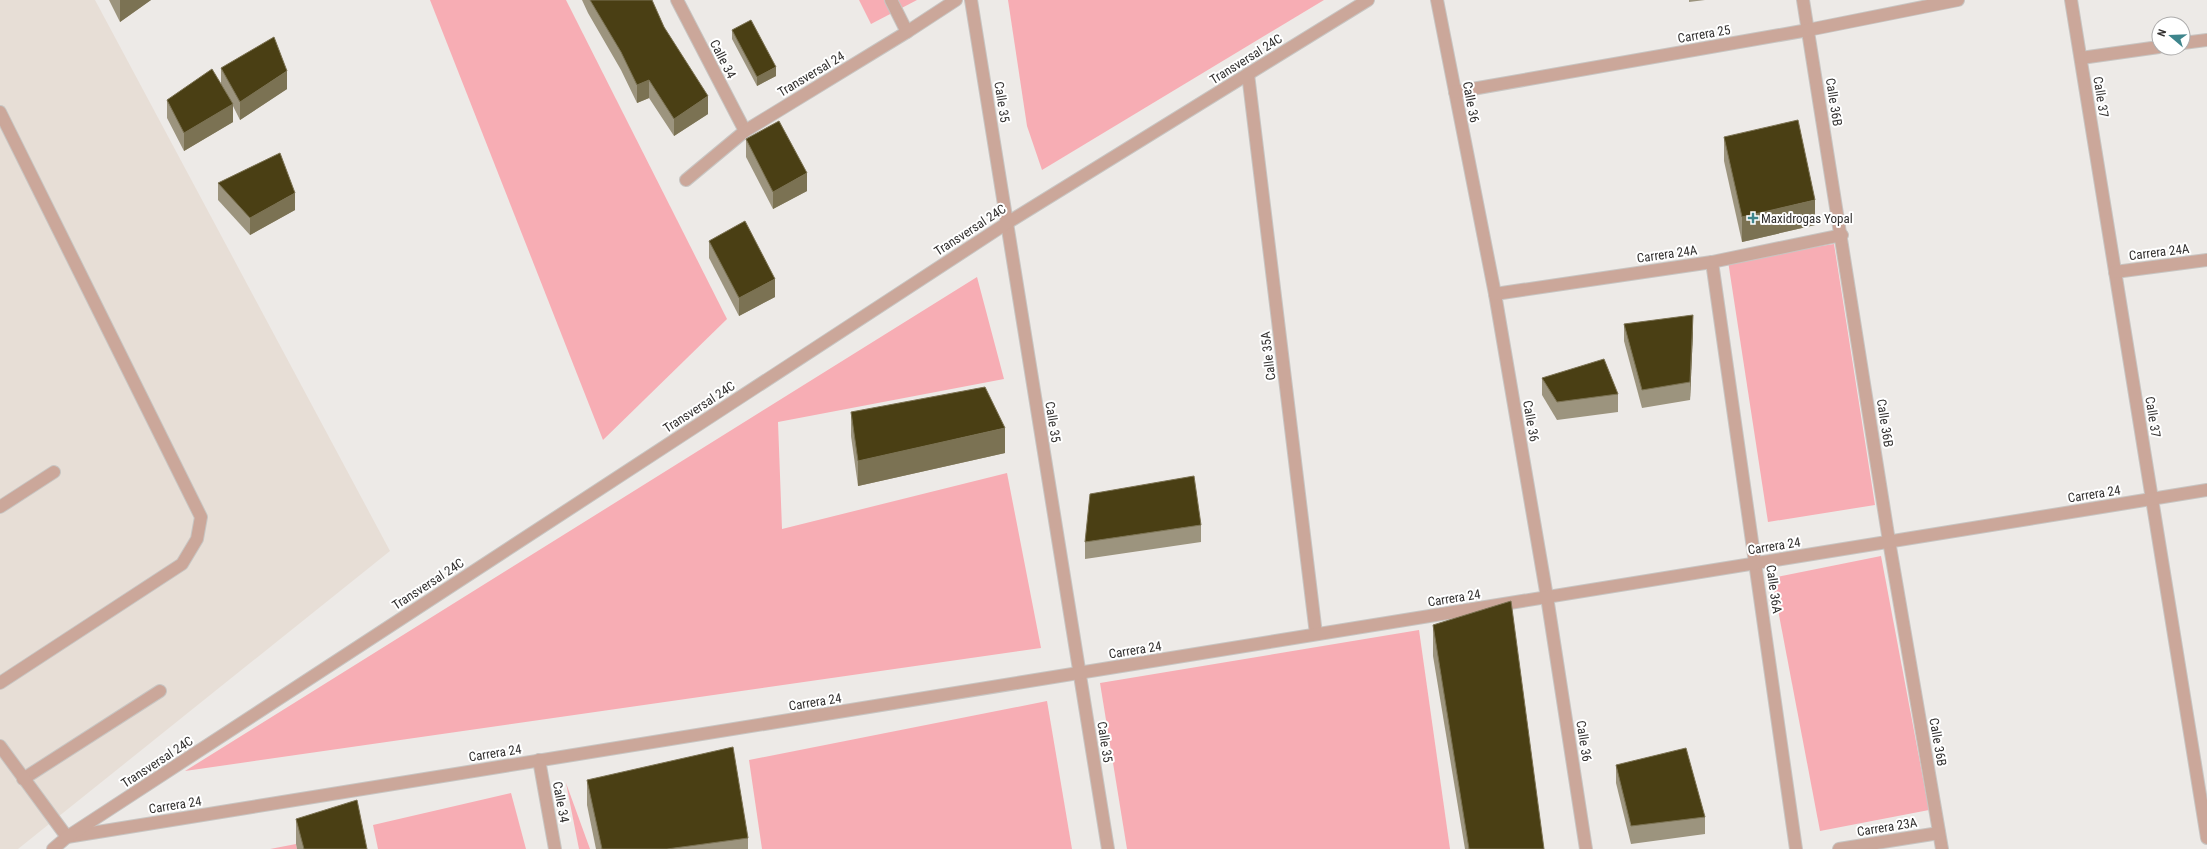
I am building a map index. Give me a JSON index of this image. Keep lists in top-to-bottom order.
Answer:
{
  "streets": {
    "street": [
      "Carrera 25",
      "Calle 34",
      "Transversal 24C",
      "Transversal 24",
      "Calle 37",
      "Calle 35",
      "Calle 36",
      "Calle 36B",
      "Carrera 24A",
      "Calle 35A",
      "Carrera 24",
      "Calle 36A",
      "Carrera 23A"
    ]
  },
  "crossings": [
    ["Carrera 25", "Calle 36"],
    ["Carrera 25", "Calle 36B"],
    ["Calle 34", "Transversal 24"],
    ["Calle 34", "Carrera 24"],
    ["Transversal 24C", "Calle 35"],
    ["Transversal 24C", "Calle 35A"],
    ["Transversal 24C", "Carrera 24"],
    ["Calle 37", "Carrera 24A"],
    ["Calle 37", "Carrera 24"],
    ["Calle 35", "Carrera 24"],
    ["Calle 36", "Carrera 24A"],
    ["Calle 36", "Carrera 24"],
    ["Calle 36B", "Carrera 24A"],
    ["Calle 36B", "Carrera 24"],
    ["Calle 36B", "Carrera 23A"],
    ["Carrera 24A", "Calle 36A"],
    ["Calle 35A", "Carrera 24"],
    ["Carrera 24", "Calle 36A"]
  ],
  "places": {
    "health": ["Maxidrogas Yopal"]
  },
  "north": "left"
}
